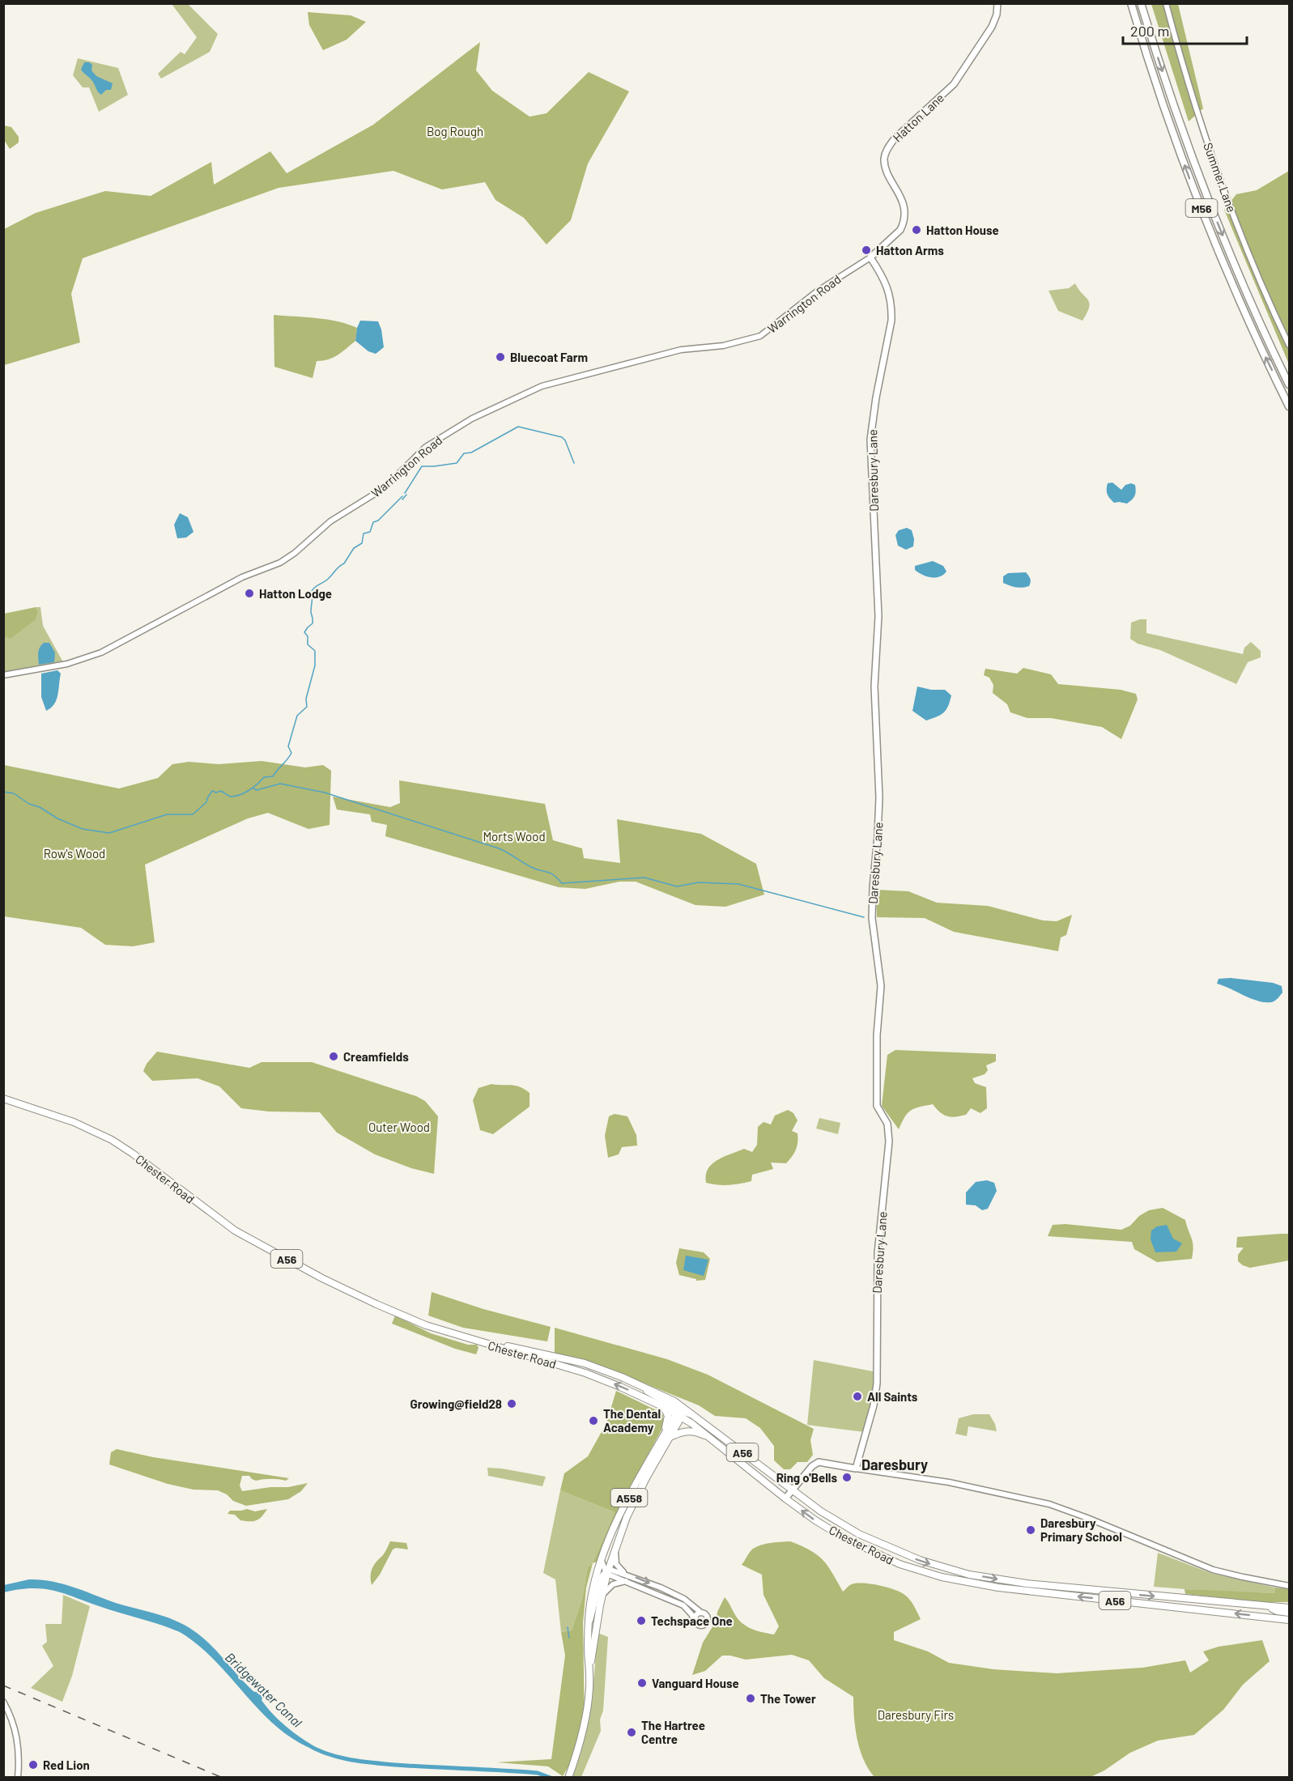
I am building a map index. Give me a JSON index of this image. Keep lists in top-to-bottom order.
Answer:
{
  "streets": {
    "highway": ["M56"],
    "main road": [
      "Hatton Lane",
      "Daresbury Lane",
      "Chester Road",
      "A56",
      "A558"
    ],
    "street": ["Summer Lane", "Warrington Road"]
  },
  "crossings": [
    ["Hatton Lane", "Warrington Road"],
    ["Hatton Lane", "Daresbury Lane"],
    ["Warrington Road", "Daresbury Lane"],
    ["Chester Road", "A56"],
    ["Chester Road", "A558"],
    ["A56", "A558"]
  ],
  "districts": ["Daresbury"],
  "water": ["Bridgewater Canal"],
  "parks": [
    "Bog Rough",
    "Morts Wood",
    "Row's Wood",
    "Outer Wood",
    "Daresbury Firs"
  ],
  "places": [
    "Hatton House",
    "Hatton Arms",
    "Bluecoat Farm",
    "Hatton Lodge",
    "Creamfields",
    "All Saints",
    "Growing@field28",
    "The Dental Academy",
    "Ring o'Bells",
    "Daresbury Primary School",
    "Techspace One",
    "Vanguard House",
    "The Tower",
    "The Hartree Centre",
    "Red Lion"
  ],
  "scale_bar": "200 m"
}
